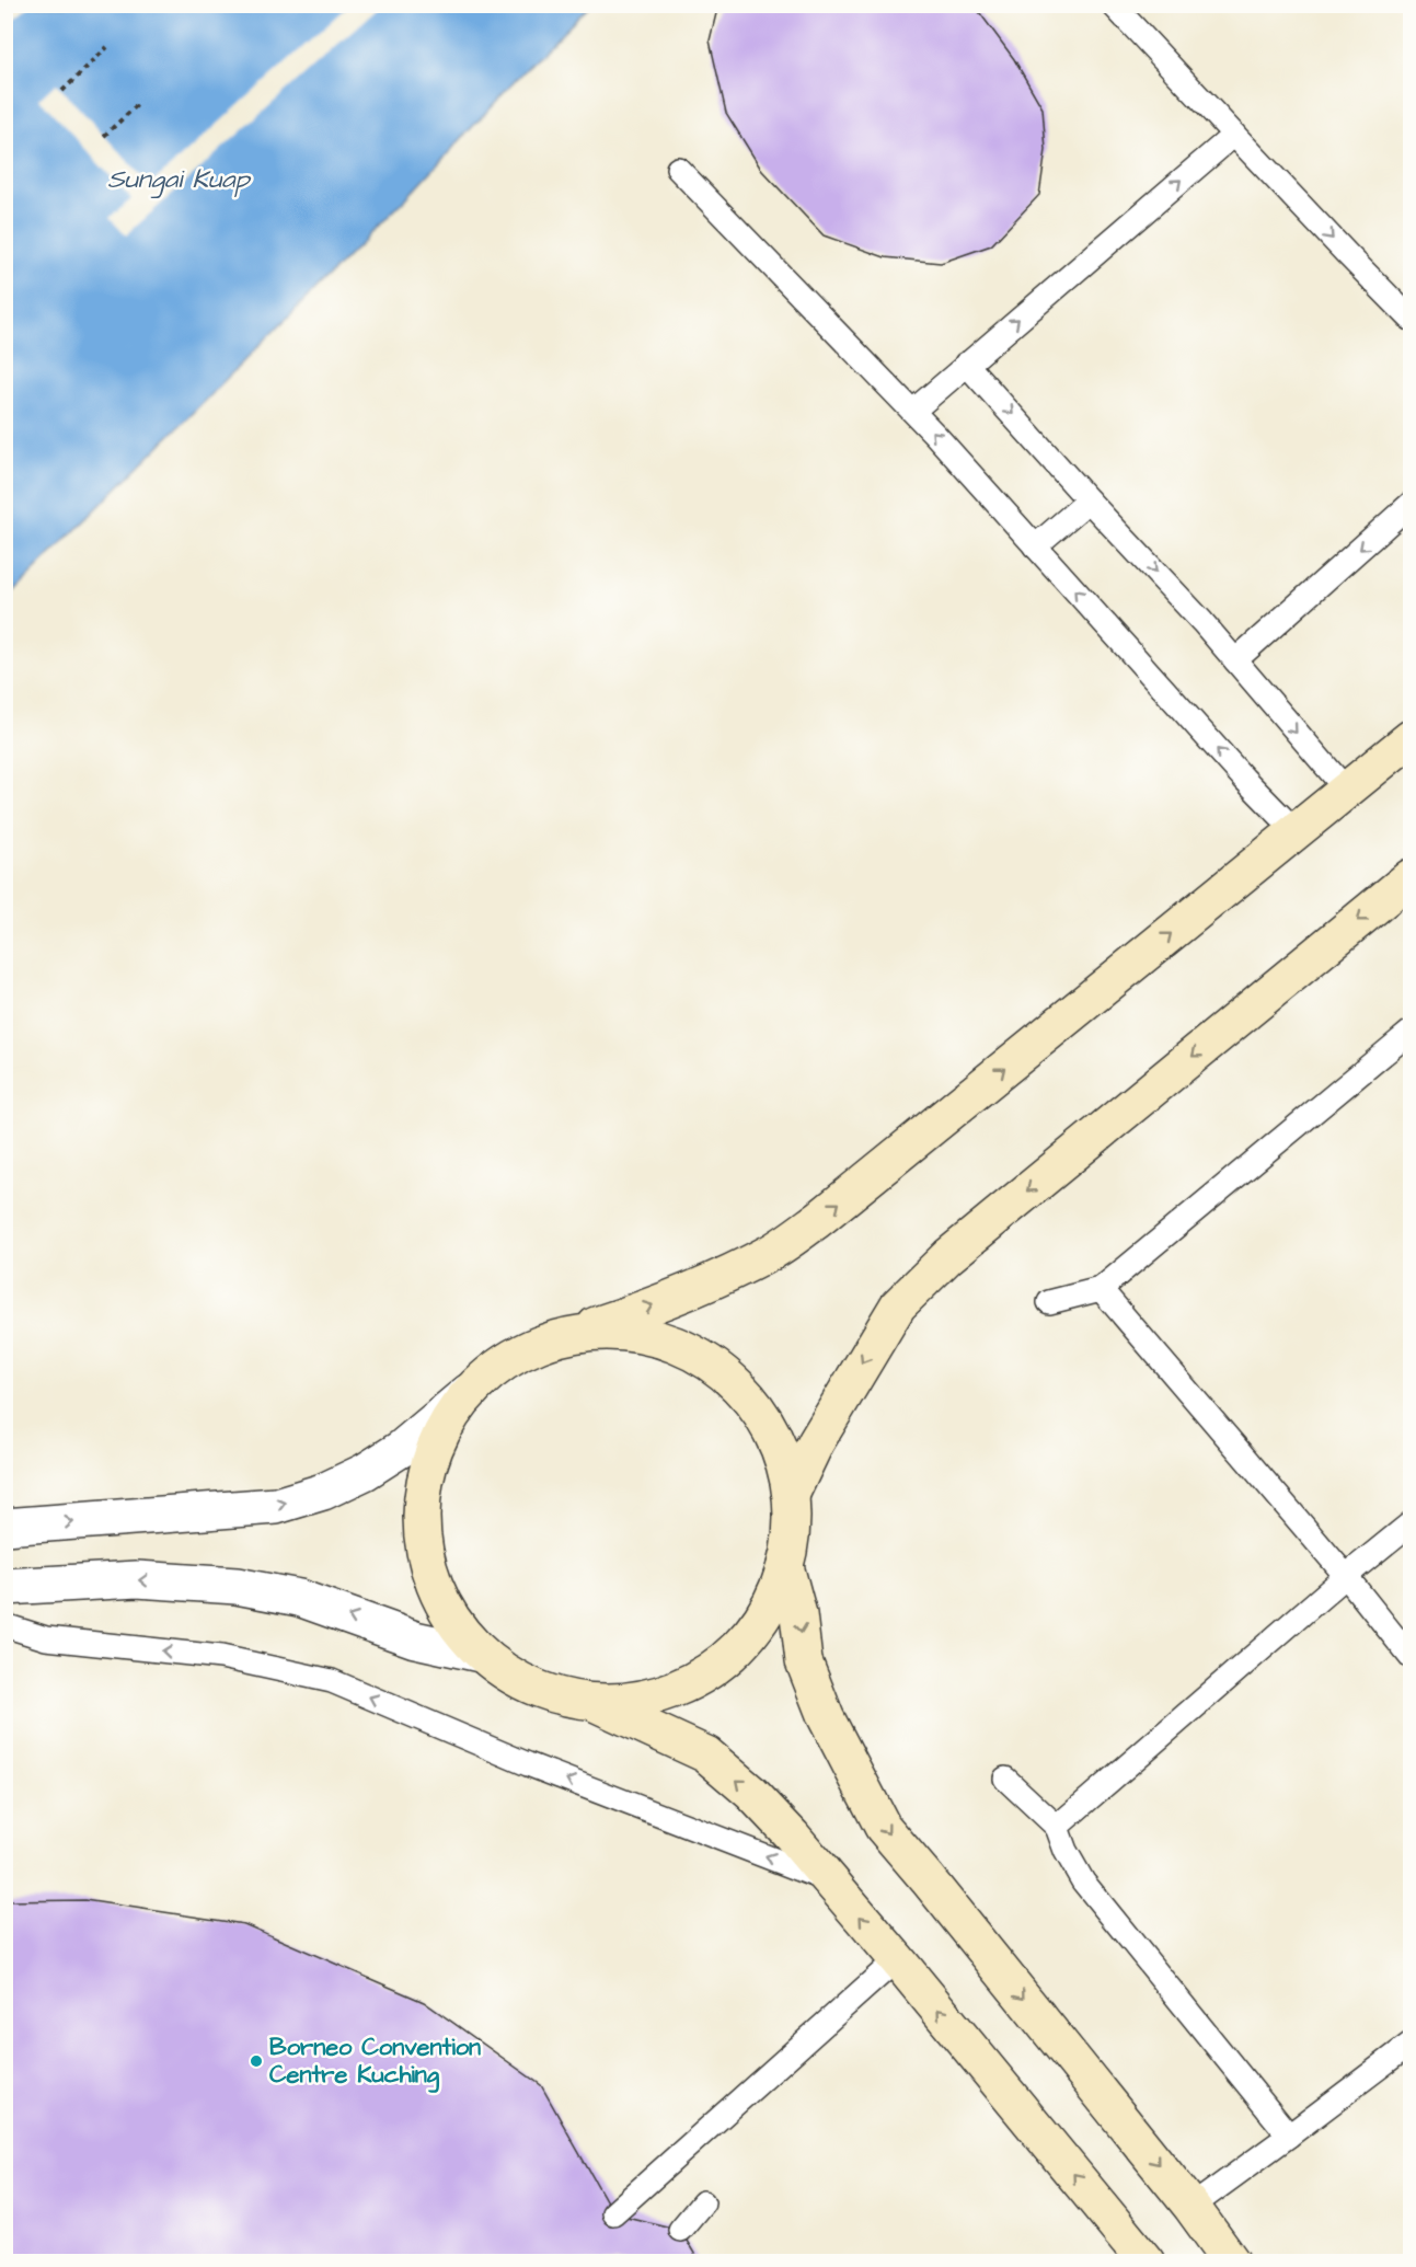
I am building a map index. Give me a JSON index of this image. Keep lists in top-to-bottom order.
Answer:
{
  "water": ["Sungai Kuap"],
  "places": ["Borneo Convention Centre Kuching"]
}
